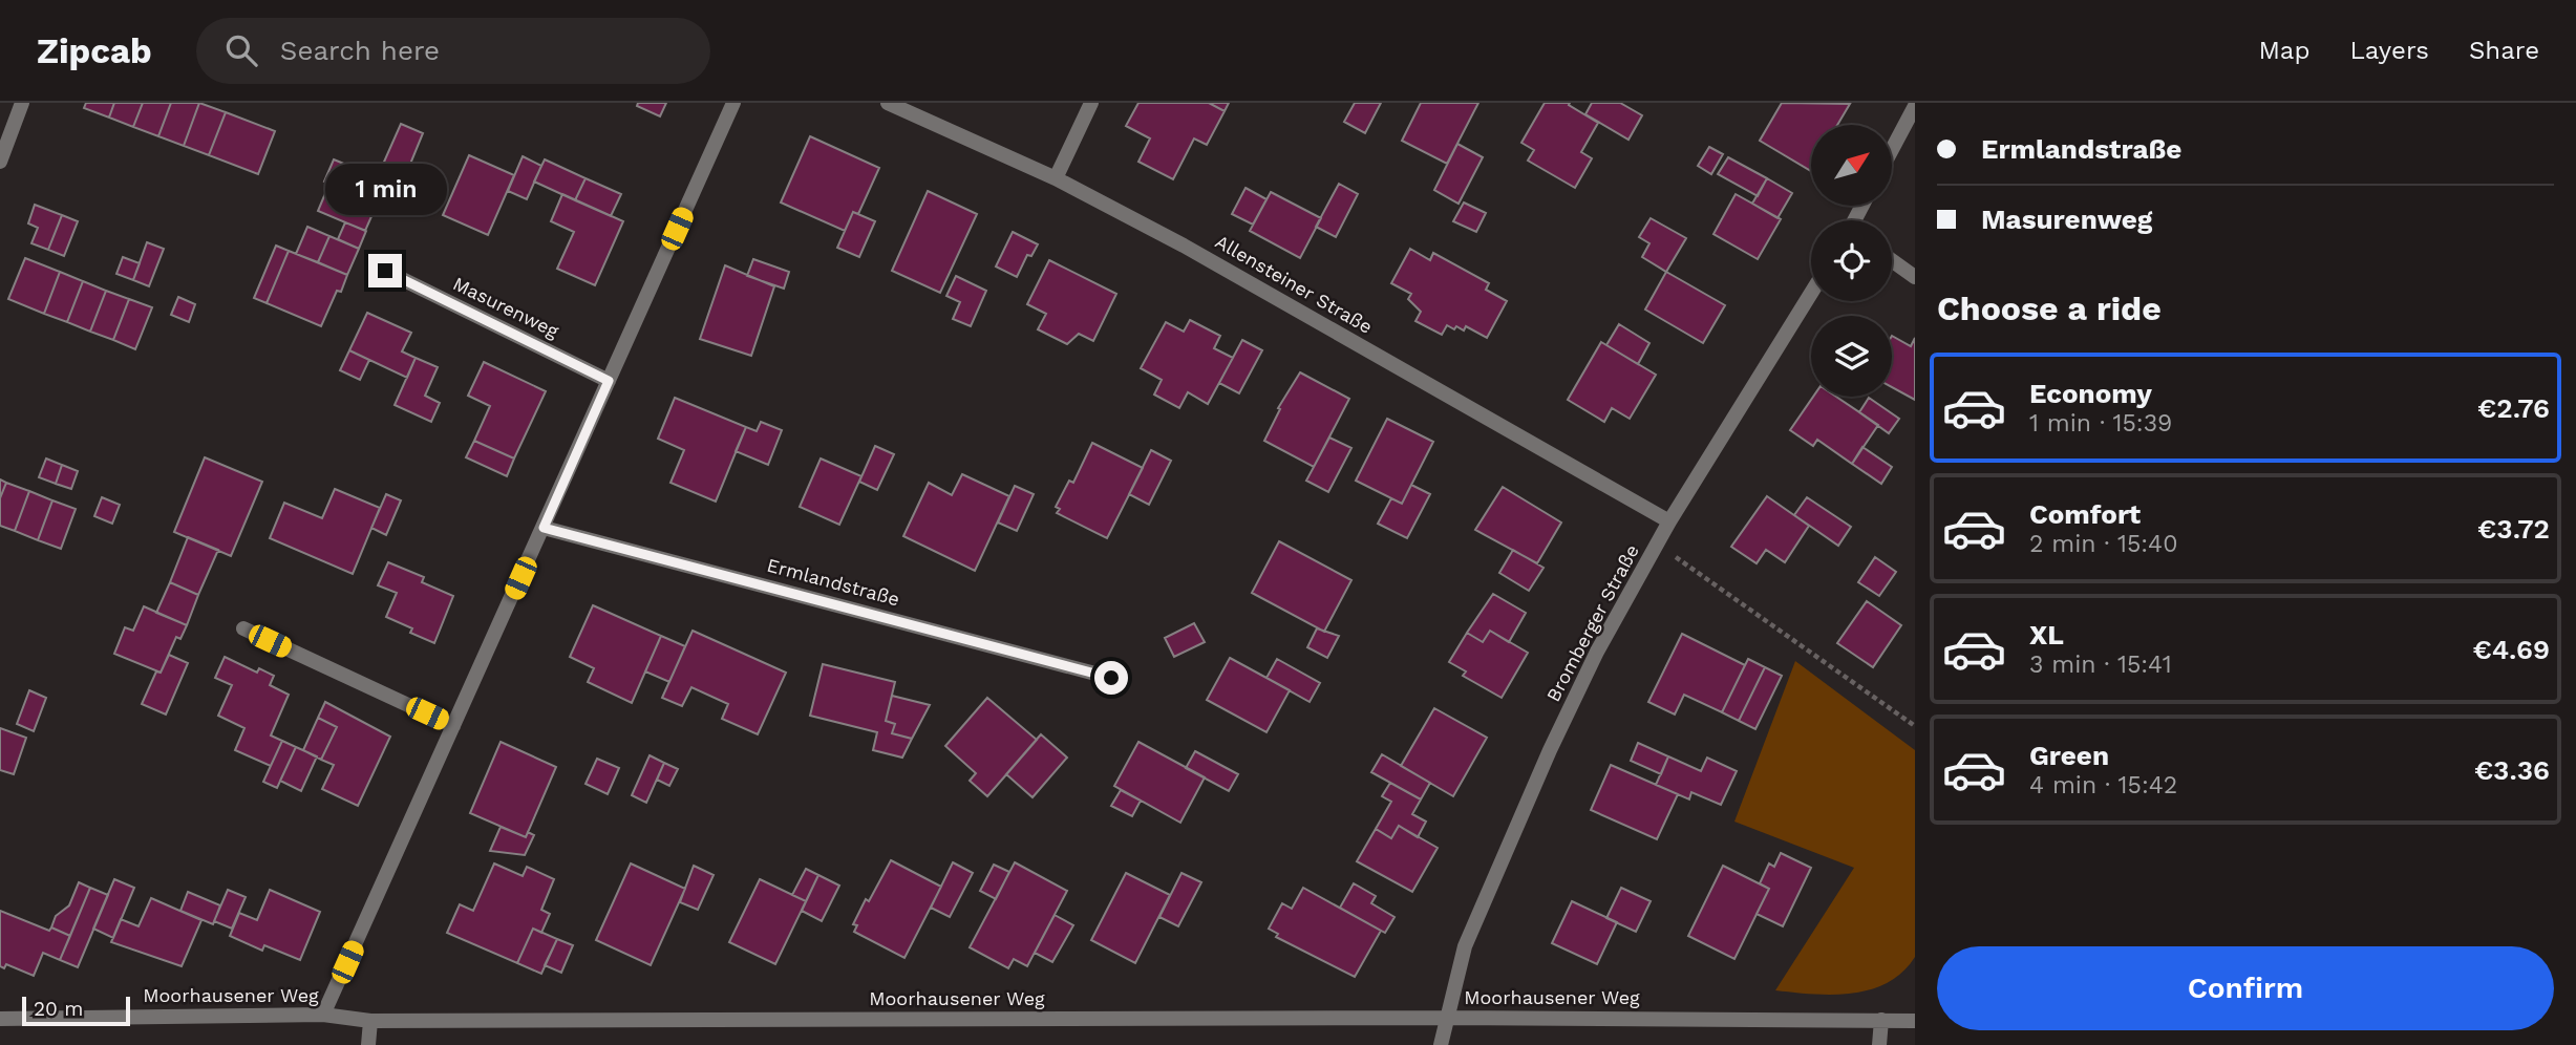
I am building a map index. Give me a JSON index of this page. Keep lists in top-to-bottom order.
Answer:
{
  "streets": {
    "street": [
      "Allensteiner Straße",
      "Masurenweg",
      "Ermlandstraße",
      "Bromberger Straße",
      "Moorhausener Weg"
    ]
  },
  "crossings": [
    ["Allensteiner Straße", "Bromberger Straße"],
    ["Bromberger Straße", "Moorhausener Weg"]
  ],
  "scale_bar": "20 m",
  "north": "top right",
  "page": {
    "header": "Zipcab",
    "search": "Search here",
    "nav": ["Map", "Layers", "Share"],
    "banner": ["Ermlandstraße", "Masurenweg"],
    "bubble": "1 min",
    "heading": "Choose a ride",
    "list": [
      {
        "name": "Economy",
        "note": "1 min · 15:39",
        "value": "€2.76"
      },
      {
        "name": "Comfort",
        "note": "2 min · 15:40",
        "value": "€3.72"
      },
      {
        "name": "XL",
        "note": "3 min · 15:41",
        "value": "€4.69"
      },
      {
        "name": "Green",
        "note": "4 min · 15:42",
        "value": "€3.36"
      }
    ],
    "buttons": "Confirm",
    "scale": "20 m"
  }
}
